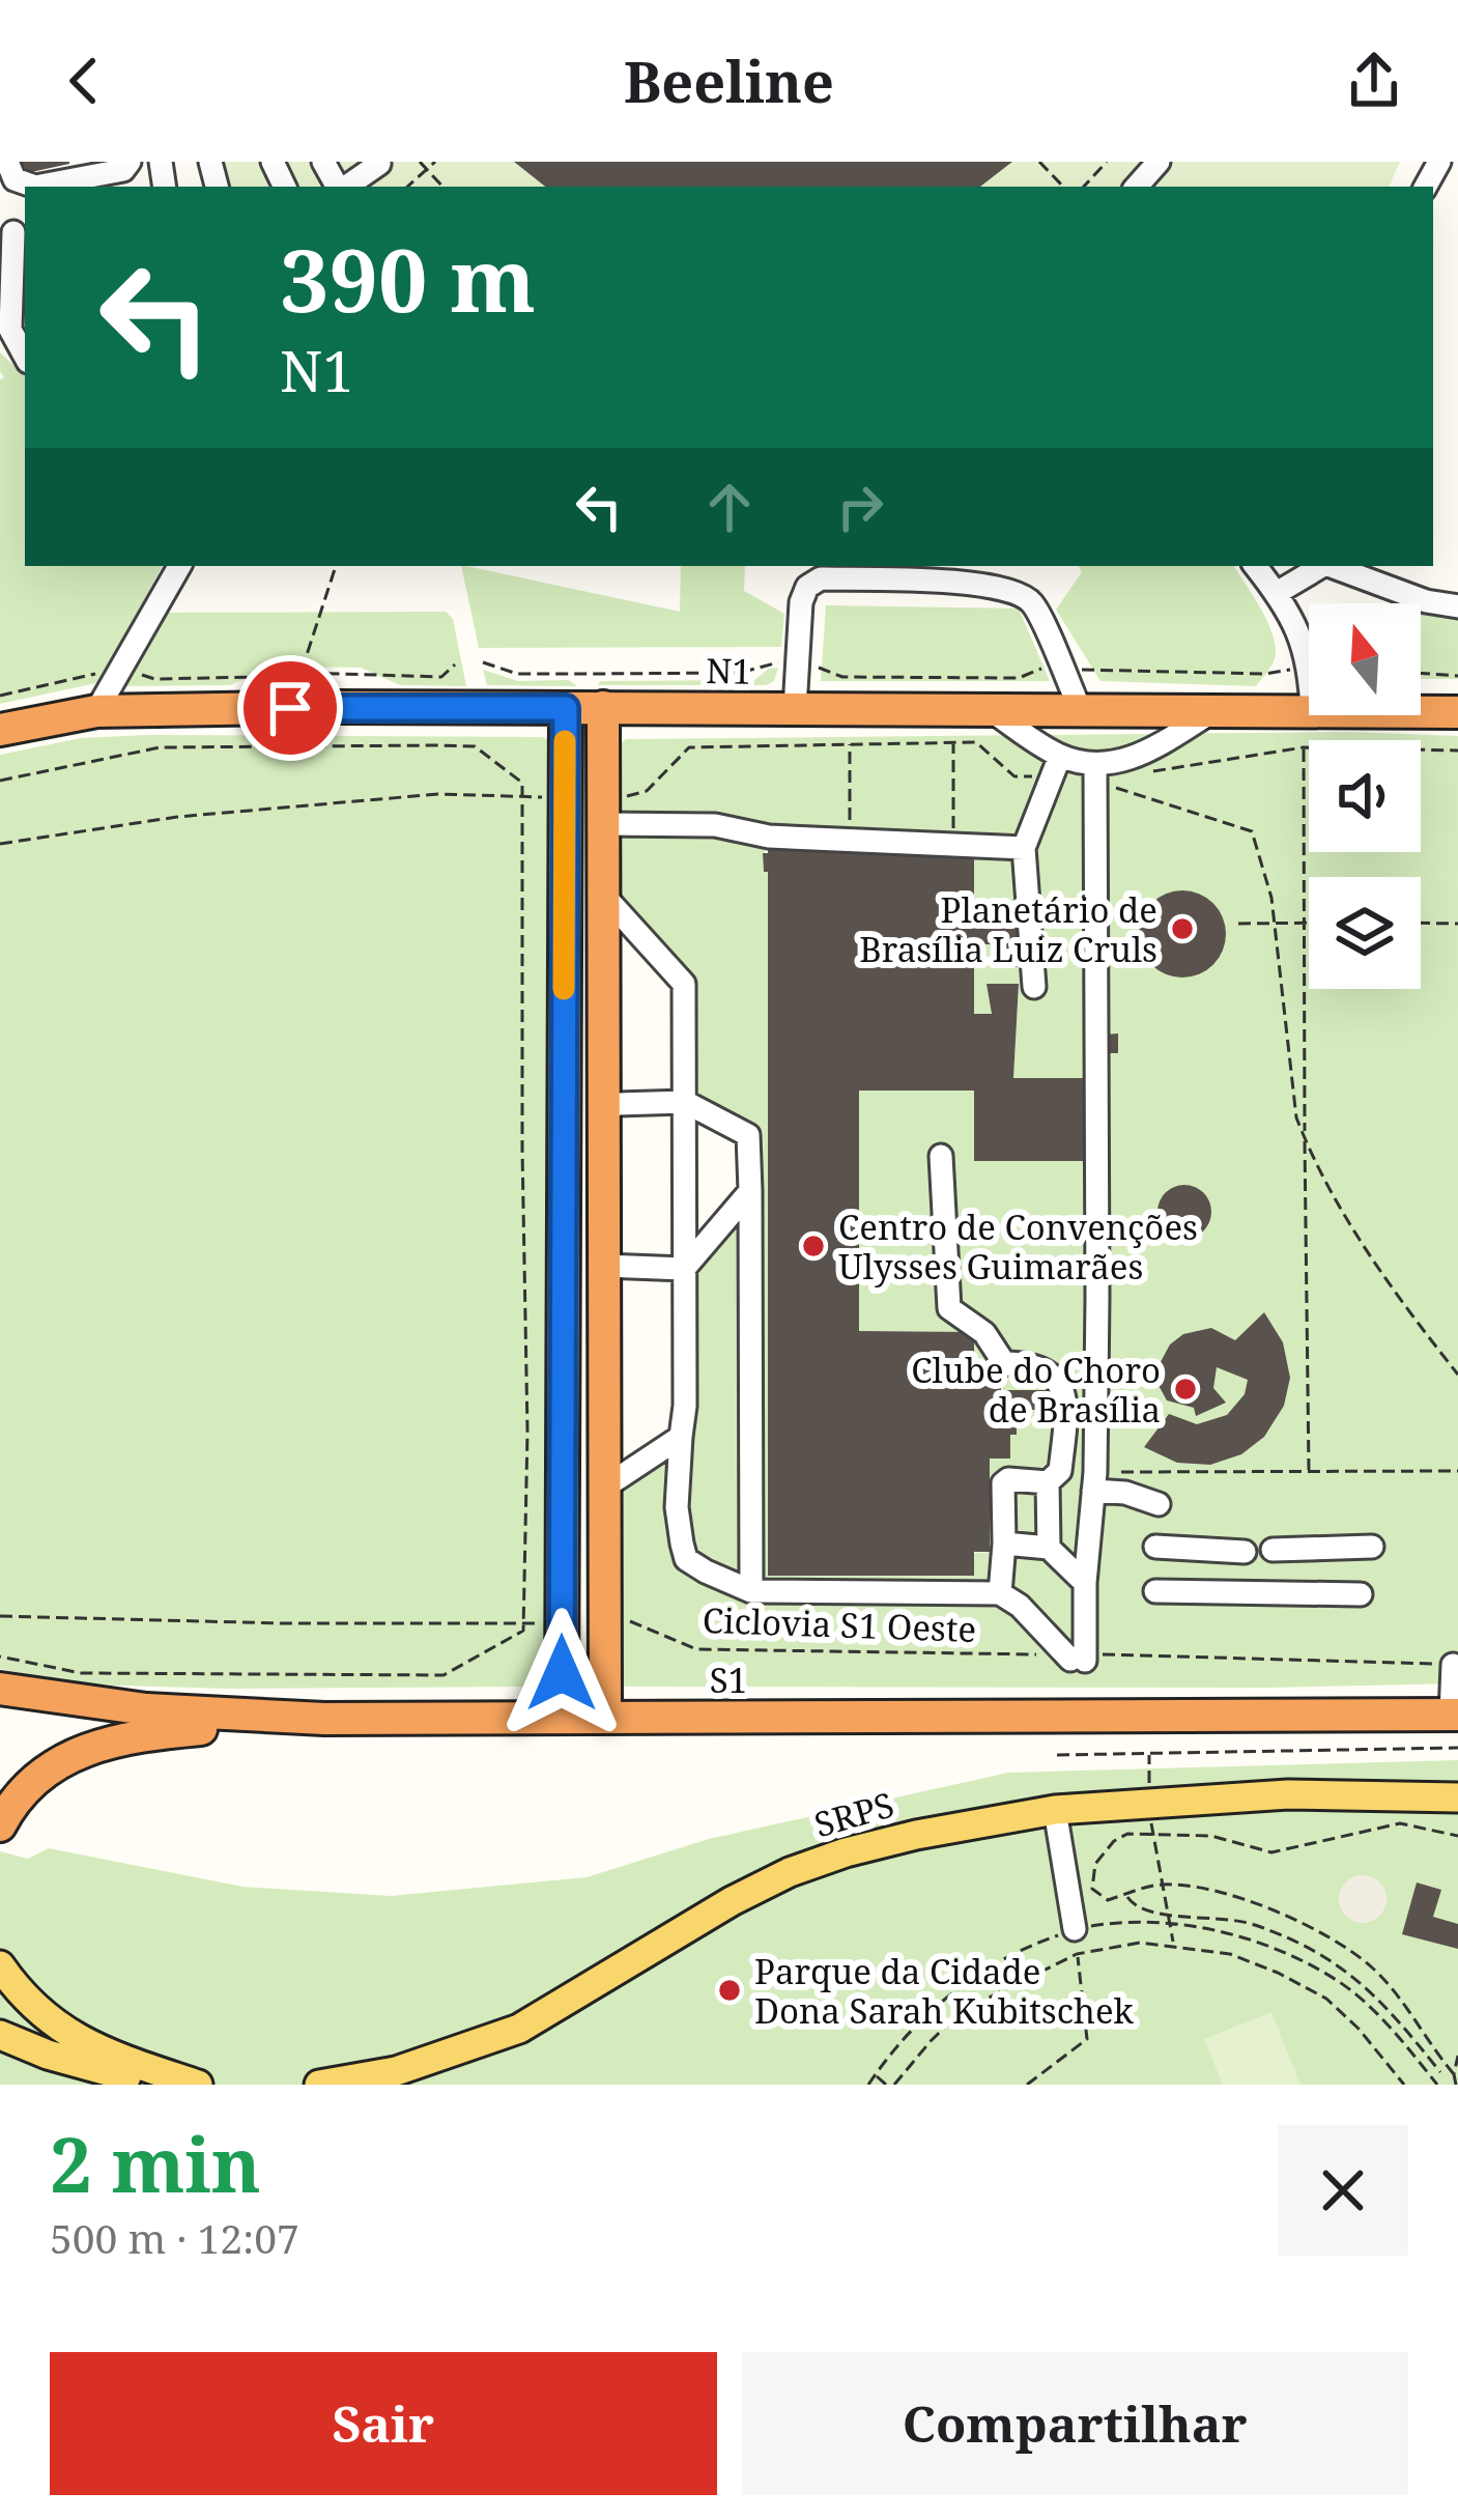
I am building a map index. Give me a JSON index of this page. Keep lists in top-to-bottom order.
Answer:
{
  "streets": {
    "highway": ["N1", "S1"],
    "main road": ["SRPS"],
    "path": ["Ciclovia S1 Oeste"]
  },
  "places": [
    "Planetário de Brasília Luiz Cruls",
    "Centro de Convenções Ulysses Guimarães",
    "Clube do Choro de Brasília",
    "Parque da Cidade Dona Sarah Kubitschek"
  ],
  "north": "top",
  "page": {
    "header": "Beeline",
    "turn": ["390 m", "N1"],
    "heading": ["2 min", "500 m · 12:07"],
    "buttons": ["Sair", "Compartilhar"]
  }
}
